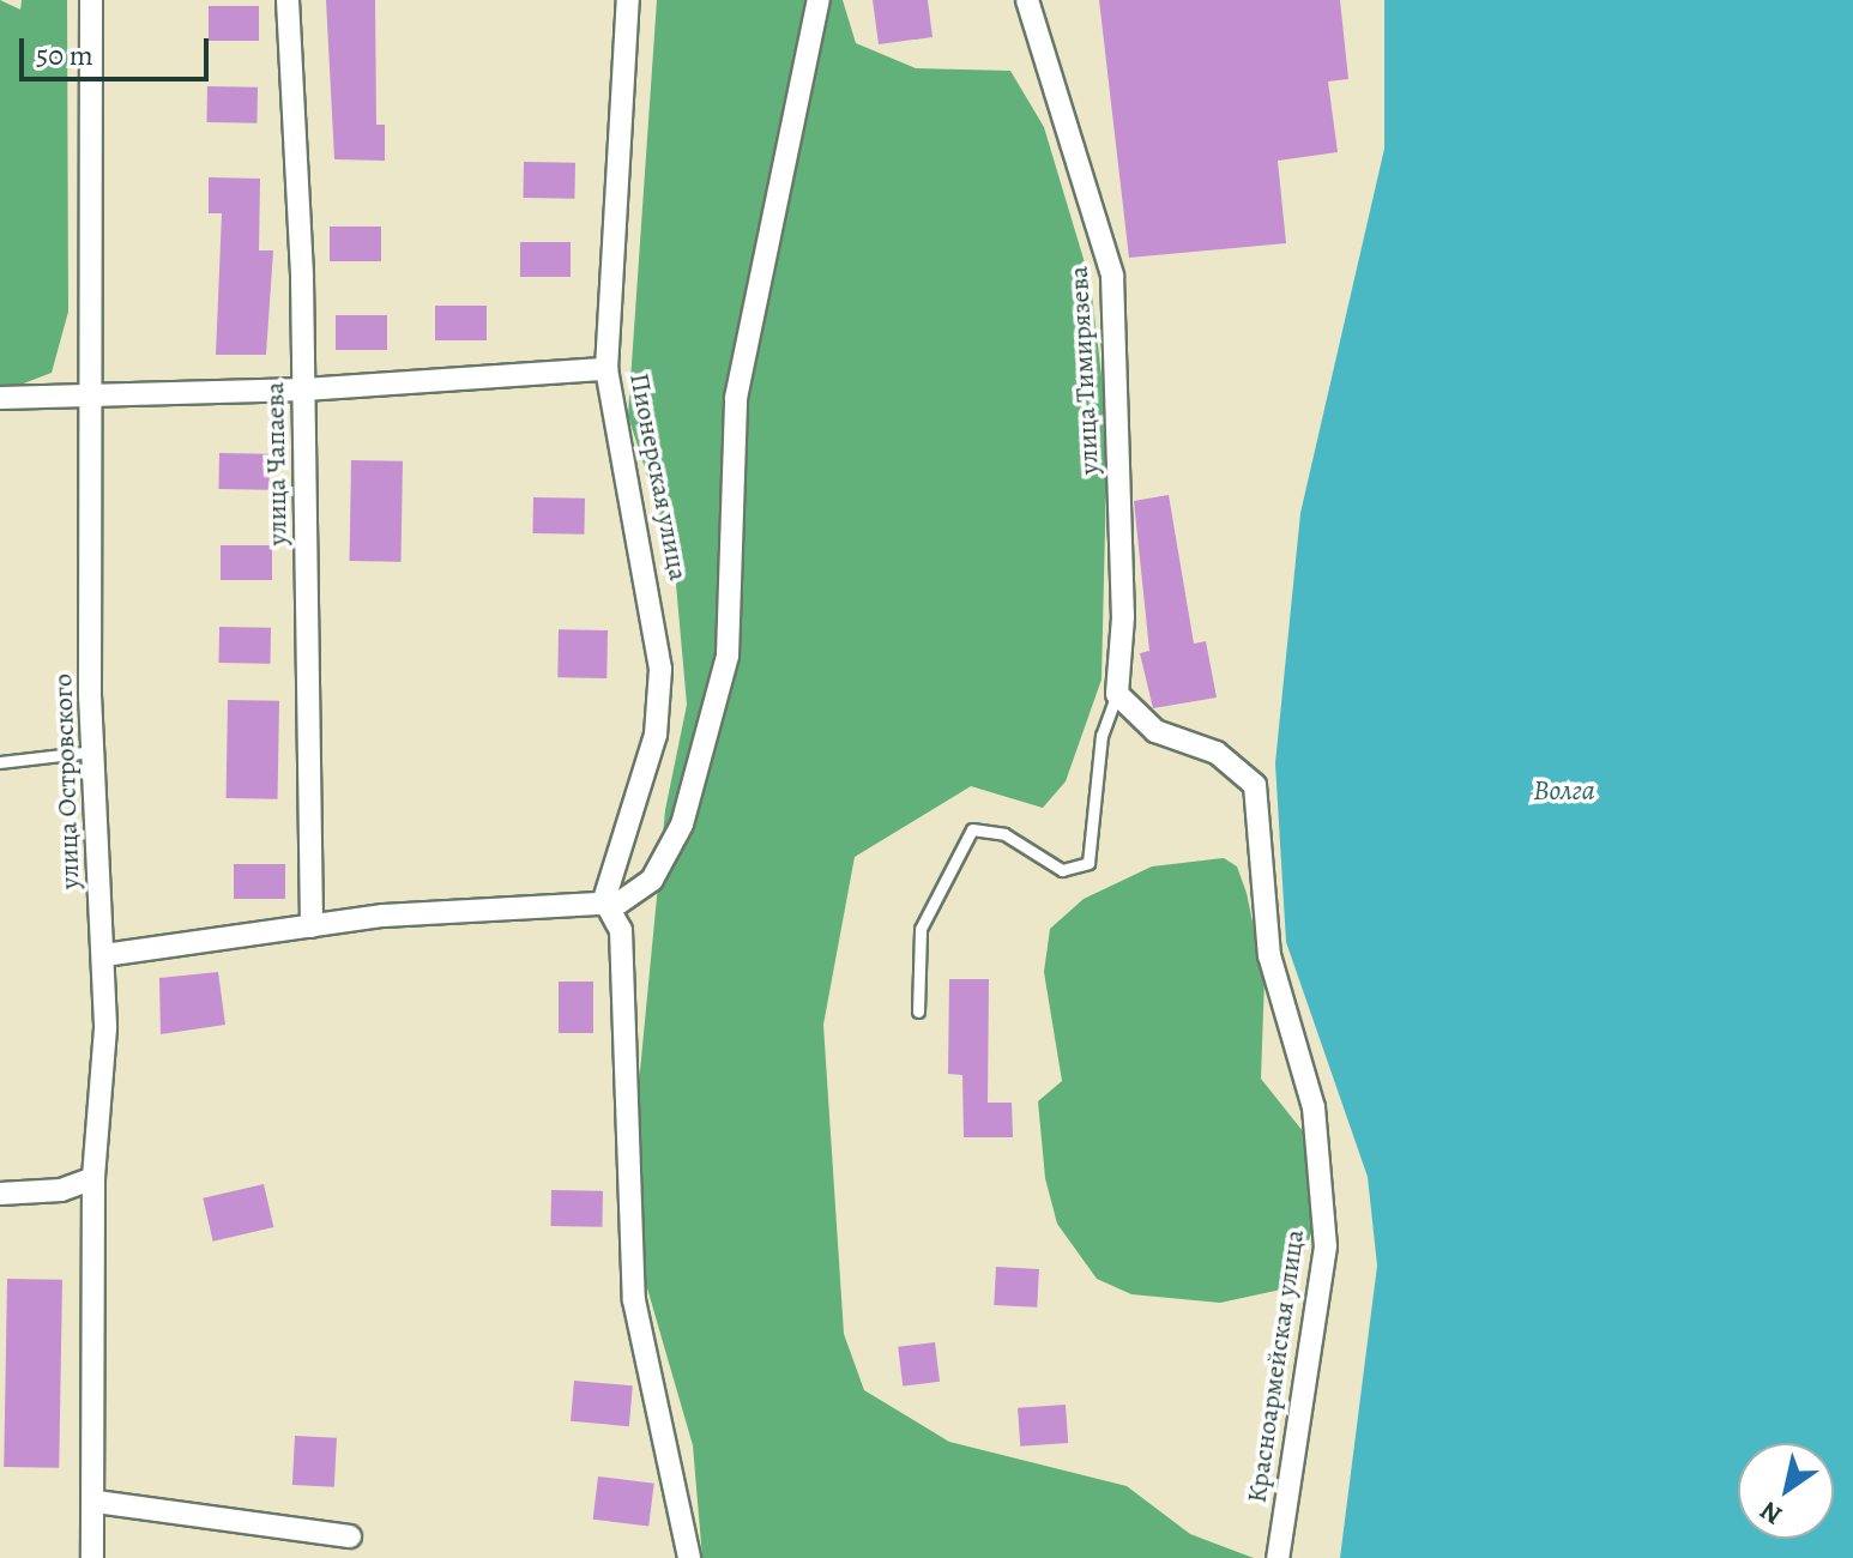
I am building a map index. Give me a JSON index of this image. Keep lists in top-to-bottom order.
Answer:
{
  "streets": {
    "street": [
      "улица Тимирязева",
      "улица Чапаева",
      "Пионерская улица",
      "улица Островского",
      "Красноармейская улица"
    ]
  },
  "crossings": [
    ["улица Тимирязева", "Красноармейская улица"]
  ],
  "water": ["Волга"],
  "scale_bar": "50 m",
  "north": "bottom left"
}
